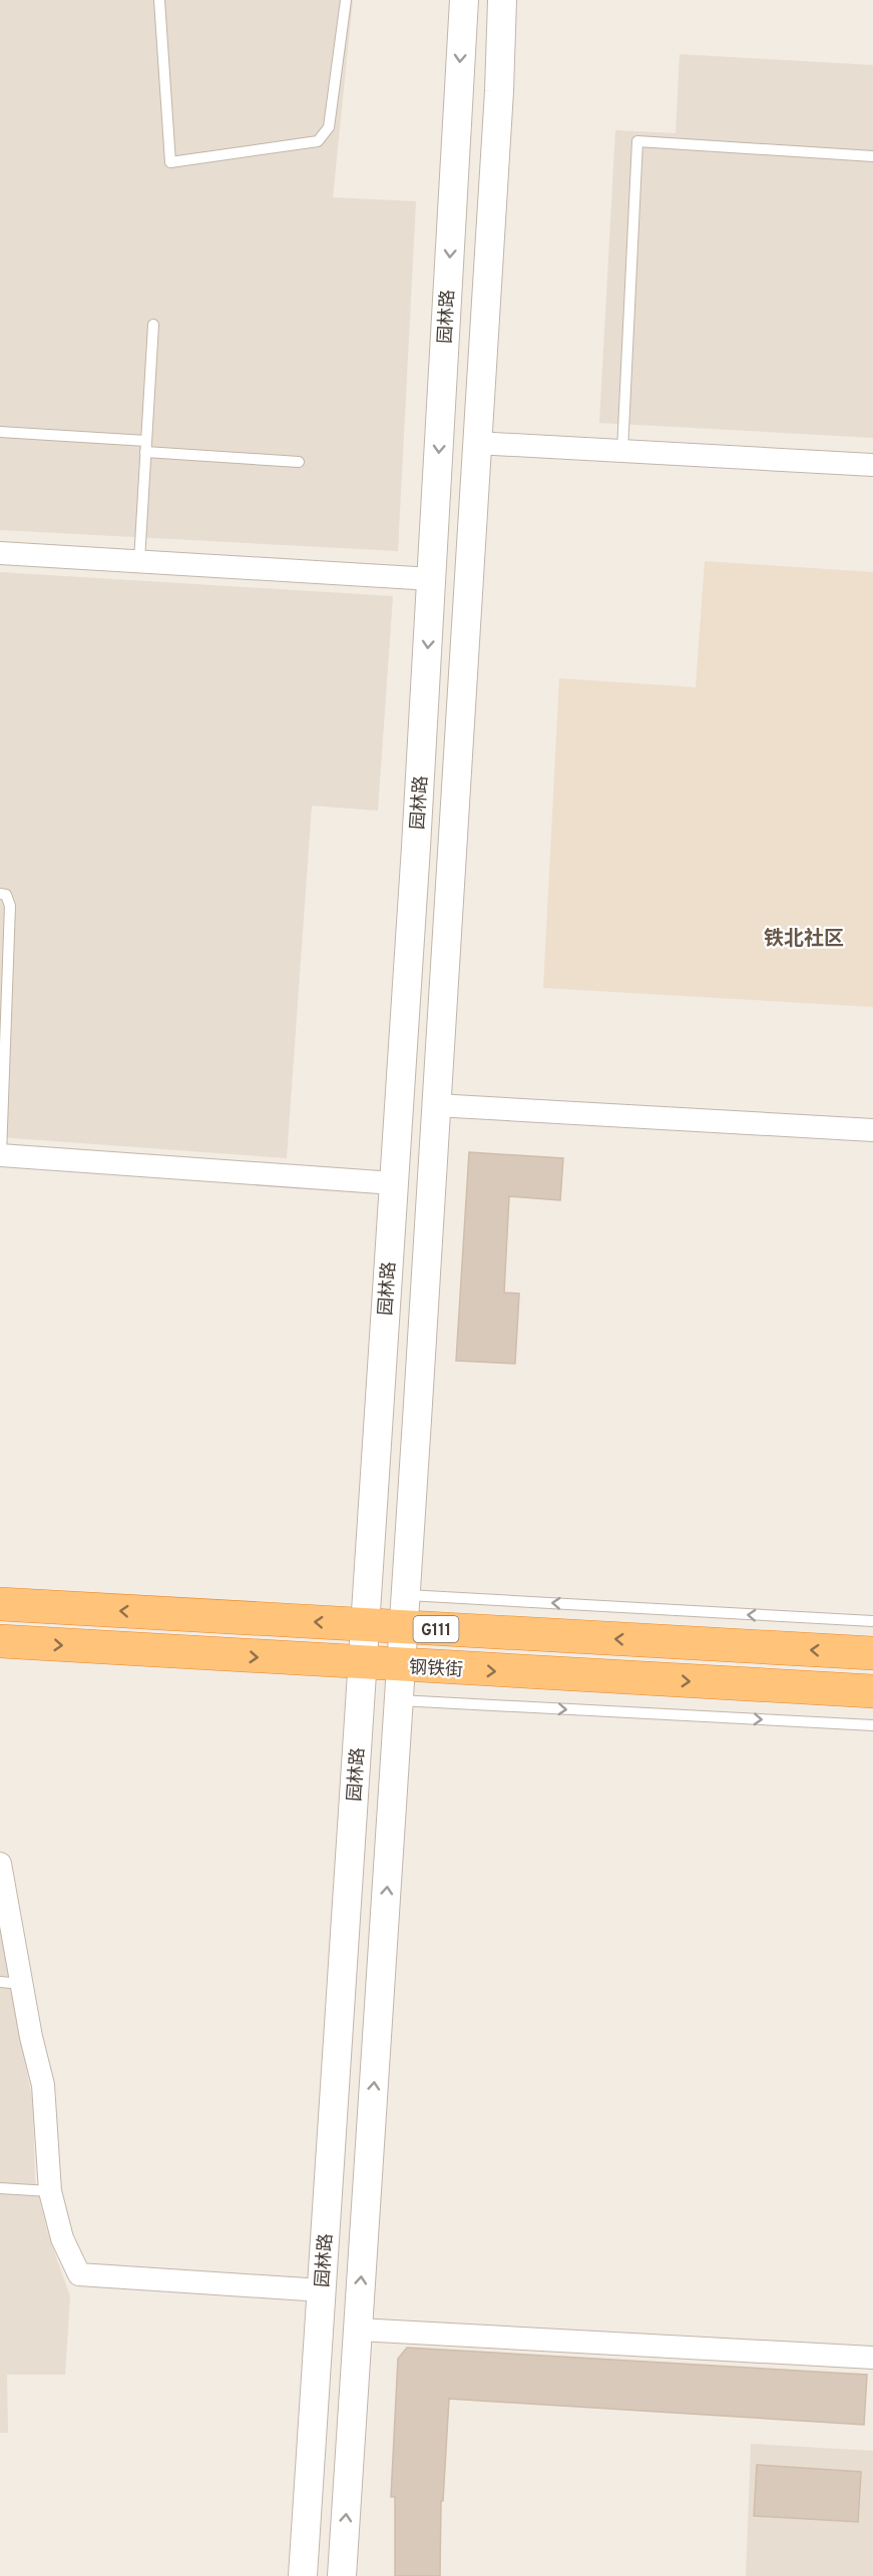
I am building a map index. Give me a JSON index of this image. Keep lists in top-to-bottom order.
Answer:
{
  "streets": {
    "highway": ["G111", "钢铁街"],
    "street": ["园林路"]
  },
  "crossings": [
    ["园林路", "G111"],
    ["园林路", "钢铁街"]
  ],
  "districts": ["铁北社区"]
}
